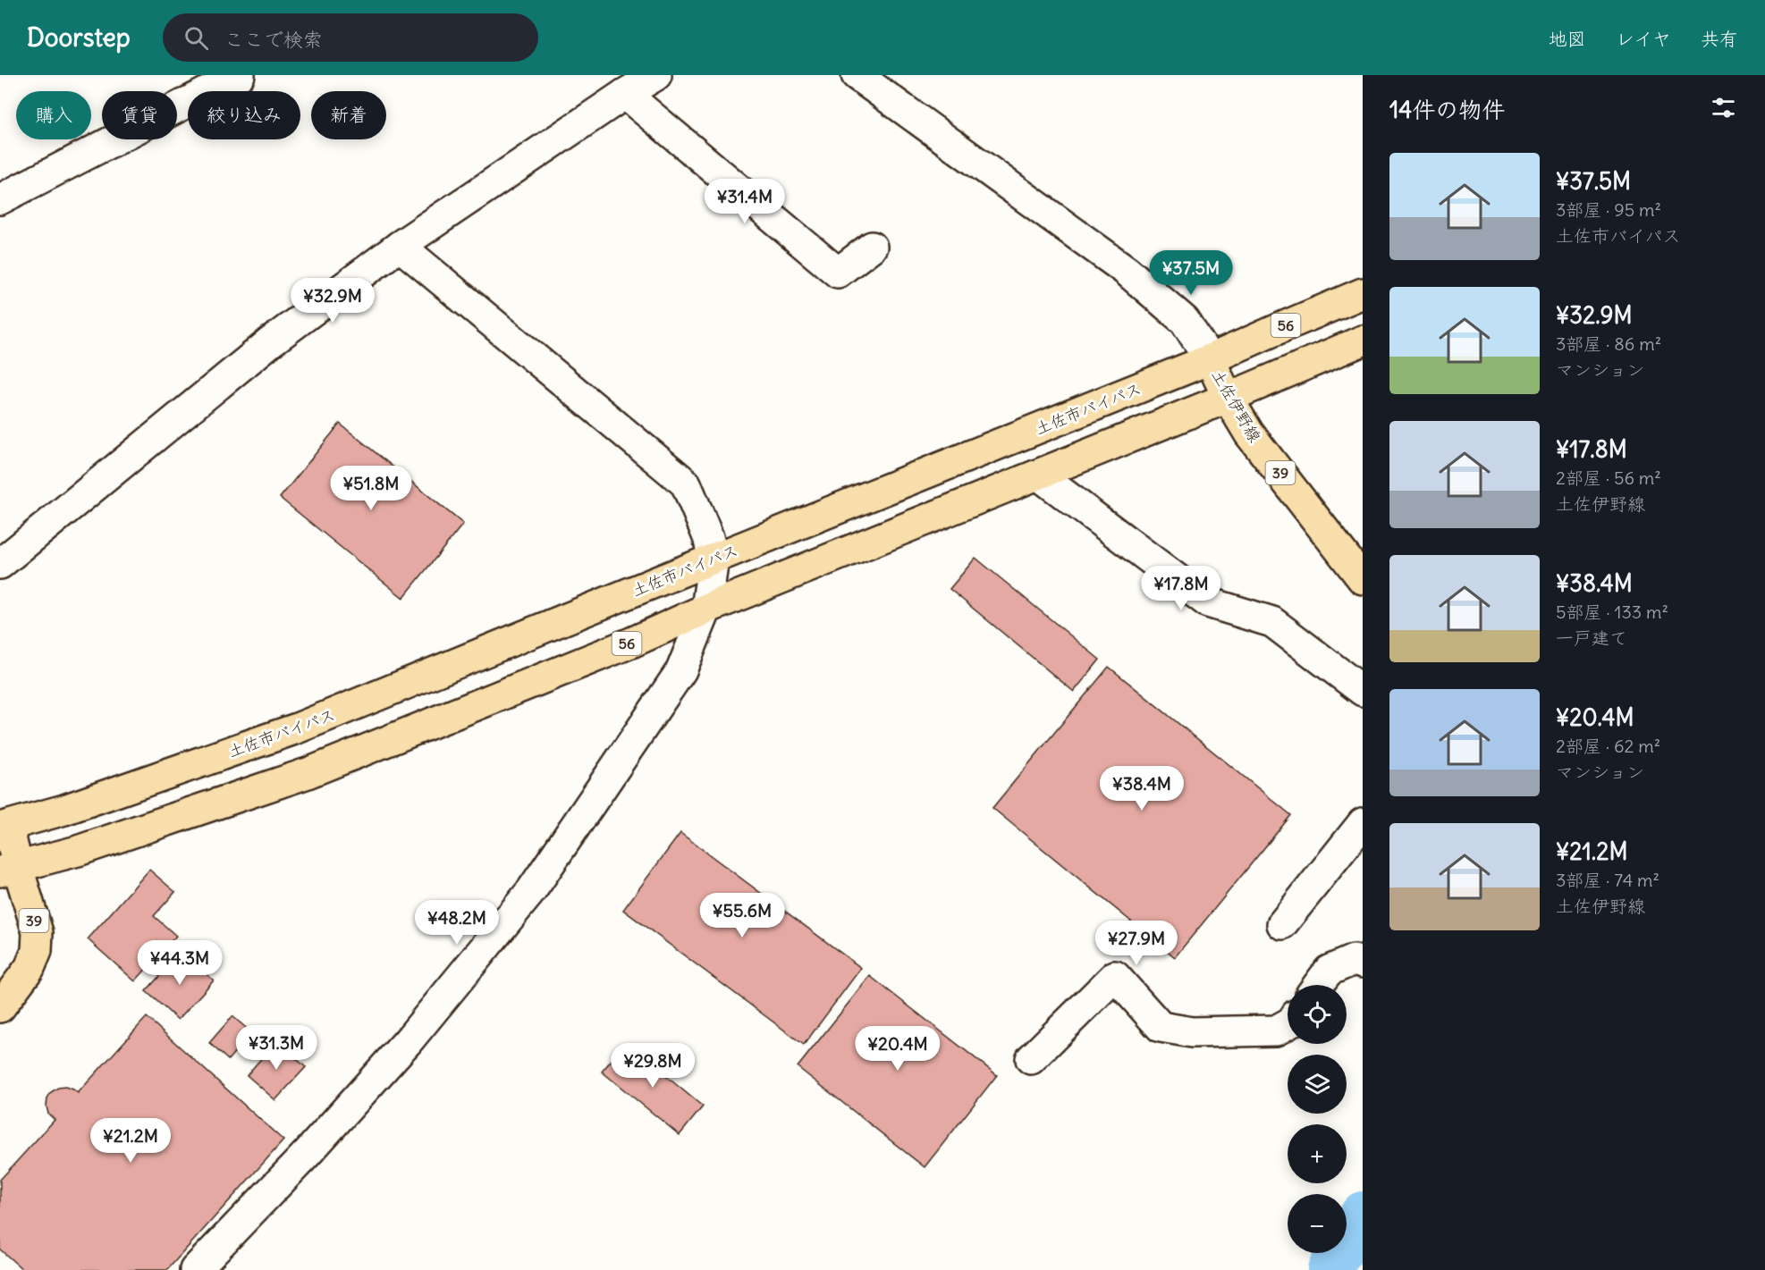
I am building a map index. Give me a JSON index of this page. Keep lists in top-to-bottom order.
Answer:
{
  "streets": {
    "main road": [
      "56",
      "土佐伊野線",
      "土佐市バイパス",
      "39"
    ]
  },
  "crossings": [
    ["56", "土佐伊野線"],
    ["56", "39"],
    ["土佐伊野線", "土佐市バイパス"],
    ["土佐市バイパス", "39"]
  ],
  "page": {
    "header": "Doorstep",
    "search": "ここで検索",
    "nav": ["地図", "レイヤ", "共有"],
    "heading": "14件の物件",
    "chip": [
      "購入",
      "賃貸",
      "絞り込み",
      "新着"
    ],
    "list": [
      {
        "name": "¥37.5M",
        "note": "3部屋 · 95 m² · 土佐市バイパス"
      },
      {
        "name": "¥32.9M",
        "note": "3部屋 · 86 m² · マンション"
      },
      {
        "name": "¥17.8M",
        "note": "2部屋 · 56 m² · 土佐伊野線"
      },
      {
        "name": "¥38.4M",
        "note": "5部屋 · 133 m² · 一戸建て"
      },
      {
        "name": "¥20.4M",
        "note": "2部屋 · 62 m² · マンション"
      },
      {
        "name": "¥21.2M",
        "note": "3部屋 · 74 m² · 土佐伊野線"
      }
    ],
    "price": [
      "¥31.4M",
      "¥37.5M",
      "¥32.9M",
      "¥51.8M",
      "¥17.8M",
      "¥38.4M",
      "¥55.6M",
      "¥48.2M",
      "¥27.9M",
      "¥44.3M",
      "¥31.3M",
      "¥20.4M",
      "¥29.8M",
      "¥21.2M"
    ],
    "map_buttons": ["+", "−"]
  }
}
